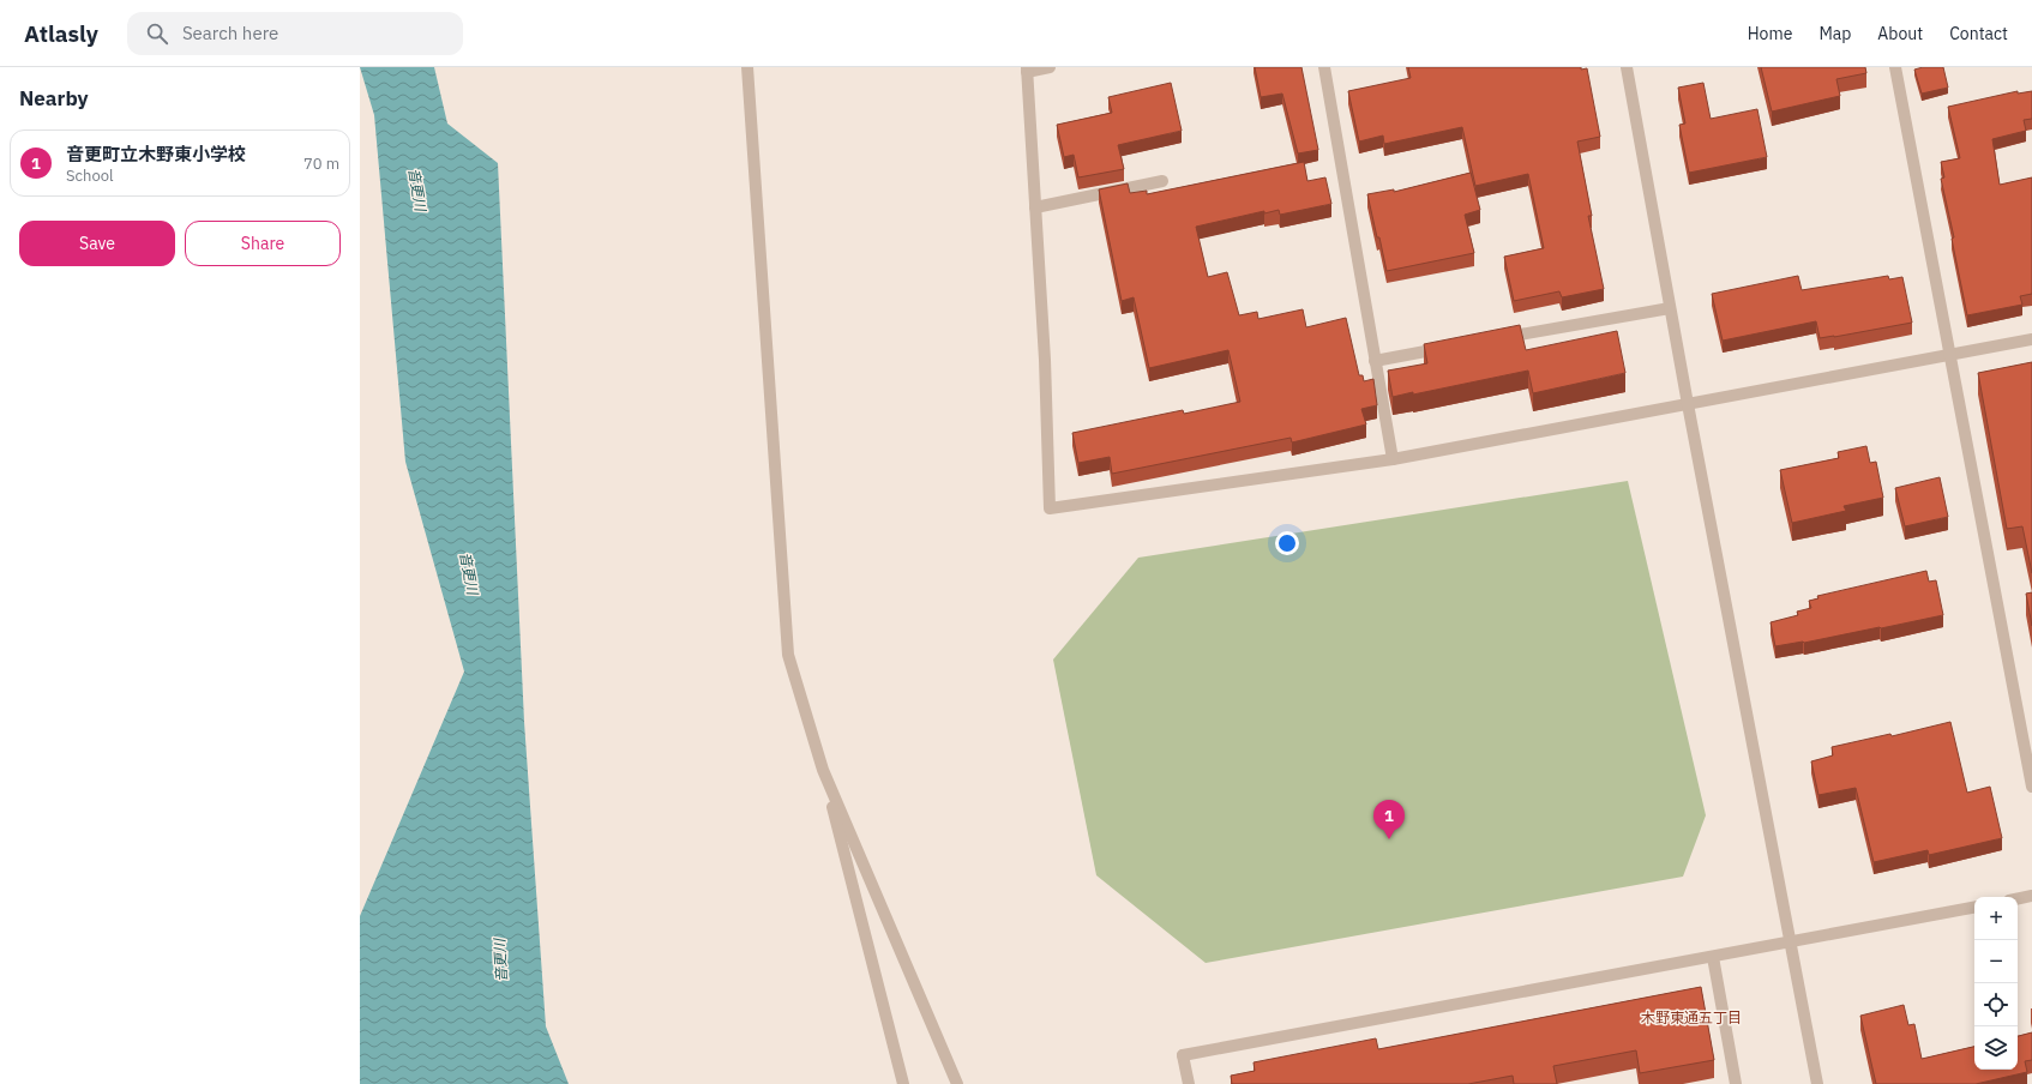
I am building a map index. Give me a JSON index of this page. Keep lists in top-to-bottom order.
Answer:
{
  "districts": ["木野東通五丁目"],
  "water": ["音更川"],
  "page": {
    "header": "Atlasly",
    "search": "Search here",
    "nav": [
      "Home",
      "Map",
      "About",
      "Contact"
    ],
    "heading": "Nearby",
    "list": [
      {
        "mark": "1",
        "name": "音更町立木野東小学校",
        "note": "School",
        "value": "70 m"
      }
    ],
    "buttons": ["Save", "Share"],
    "pins": "1",
    "map_buttons": ["+", "−"]
  }
}
